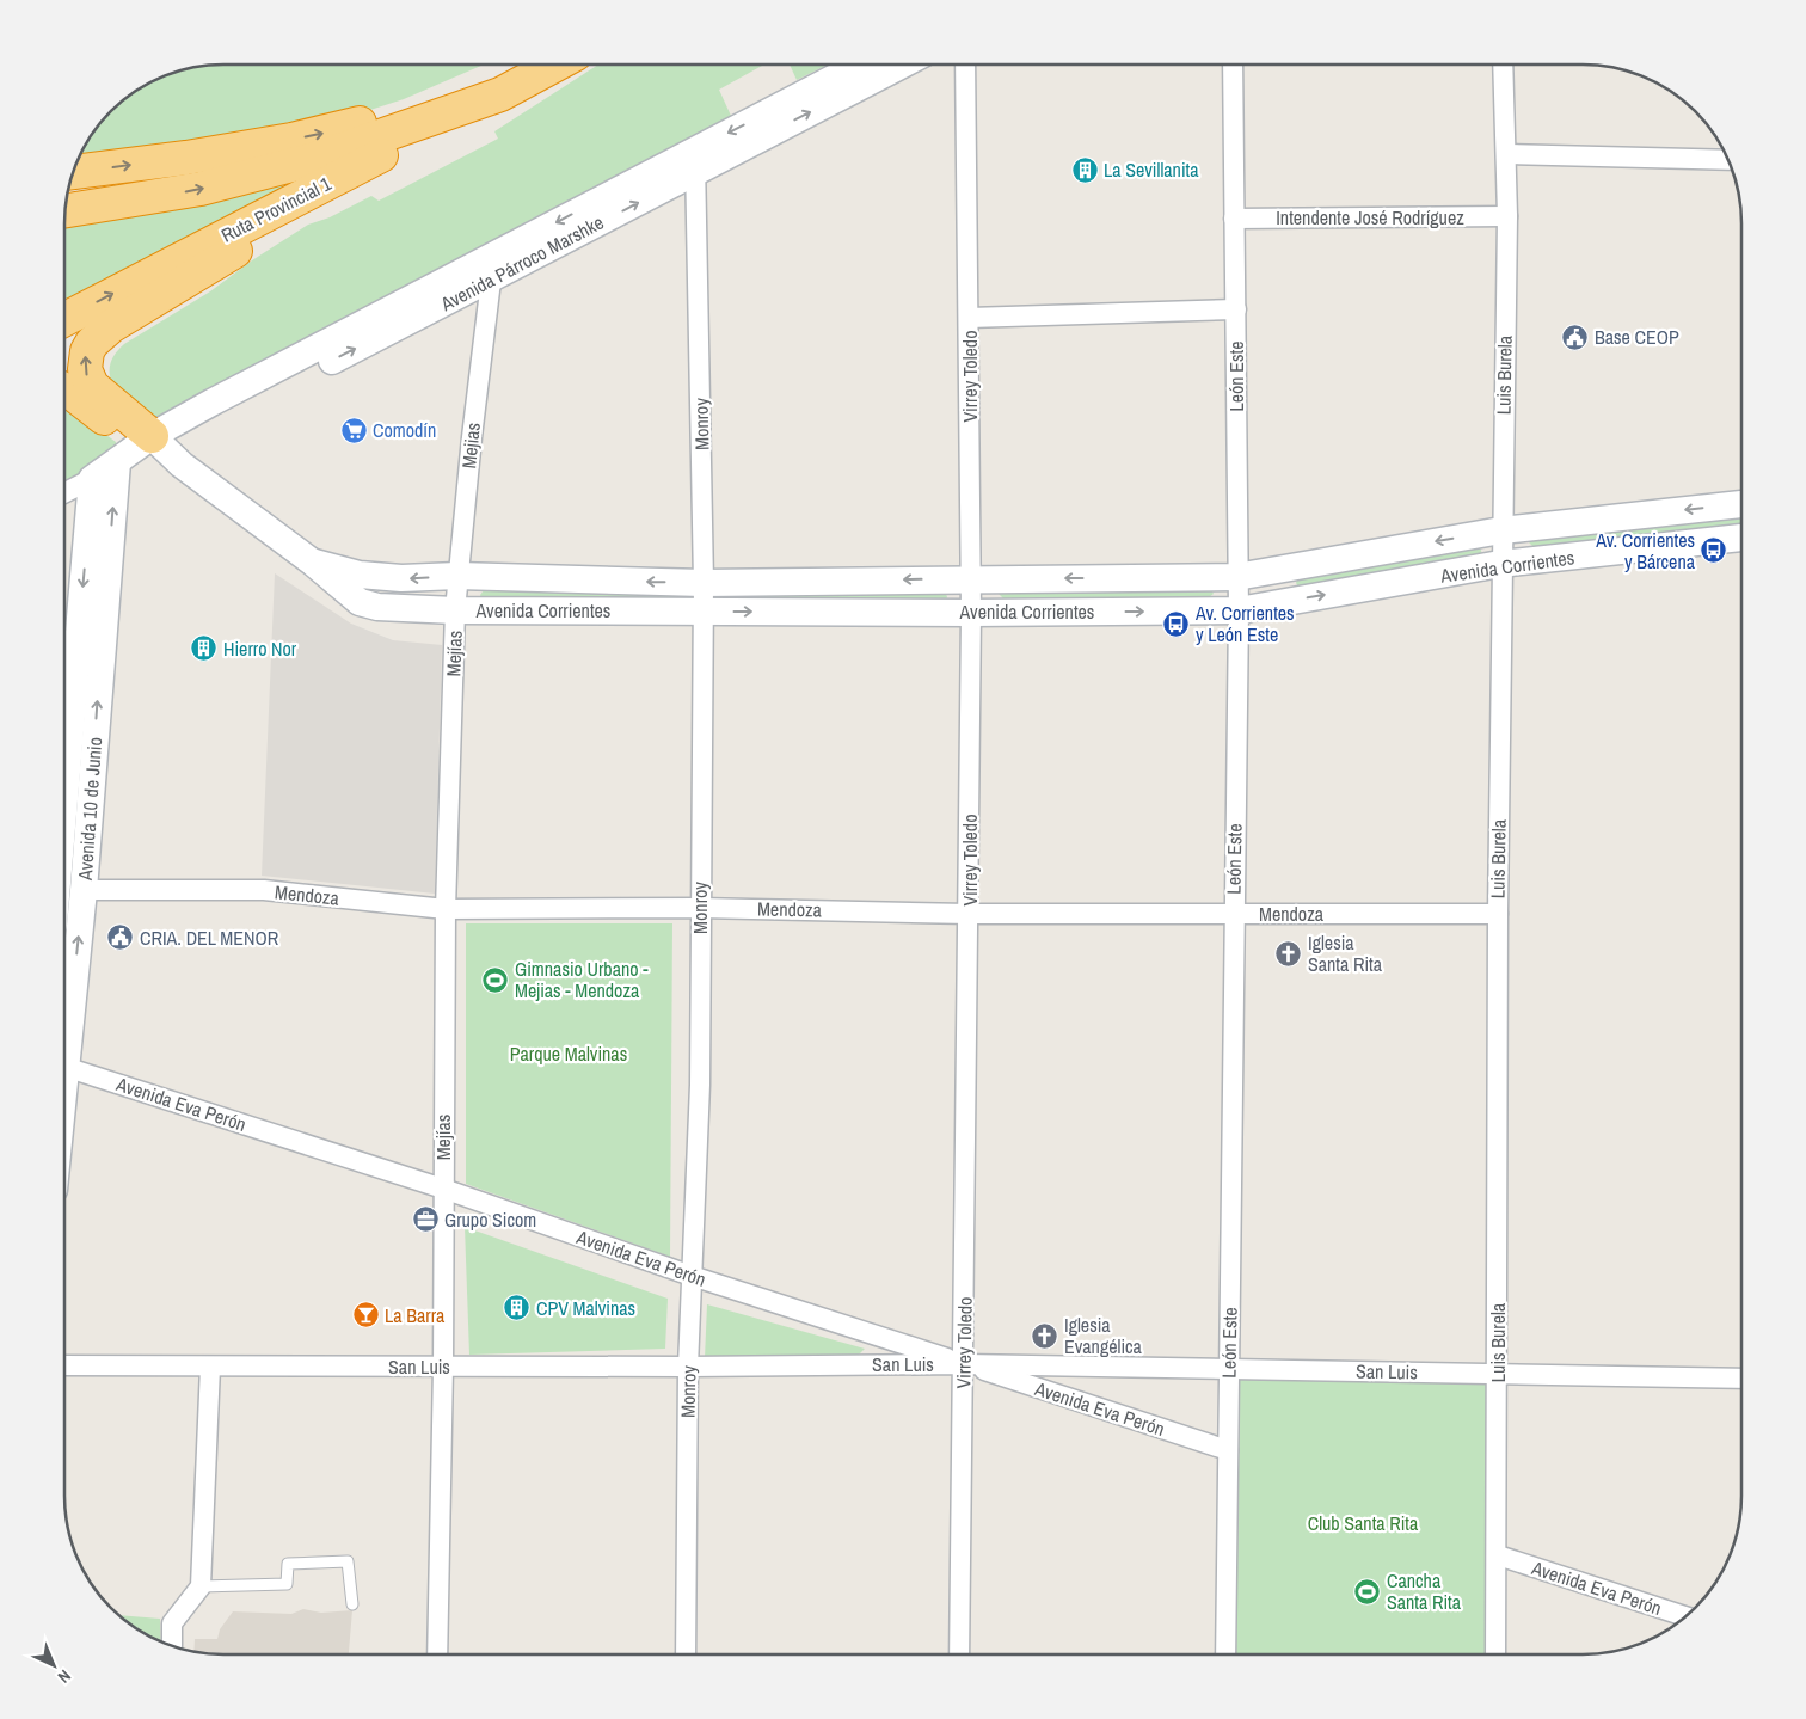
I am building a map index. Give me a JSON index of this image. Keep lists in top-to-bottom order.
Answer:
{
  "streets": {
    "highway": ["Ruta Provincial 1"],
    "street": [
      "Intendente José Rodríguez",
      "Avenida Párroco Marshke",
      "Luis Burela",
      "Virrey Toledo",
      "León Este",
      "Monroy",
      "Mejias",
      "Avenida Corrientes",
      "Mejías",
      "Avenida 10 de Junio",
      "Mendoza",
      "Avenida Eva Perón",
      "San Luis"
    ]
  },
  "crossings": [
    ["Intendente José Rodríguez", "Luis Burela"],
    ["Intendente José Rodríguez", "León Este"],
    ["Avenida Párroco Marshke", "Monroy"],
    ["Avenida Párroco Marshke", "Mejias"],
    ["Avenida Párroco Marshke", "Avenida Corrientes"],
    ["Avenida Párroco Marshke", "Avenida 10 de Junio"],
    ["Luis Burela", "Avenida Corrientes"],
    ["Luis Burela", "Mendoza"],
    ["Luis Burela", "Avenida Eva Perón"],
    ["Luis Burela", "San Luis"],
    ["Virrey Toledo", "Avenida Corrientes"],
    ["Virrey Toledo", "Mendoza"],
    ["Virrey Toledo", "Avenida Eva Perón"],
    ["Virrey Toledo", "San Luis"],
    ["León Este", "Avenida Corrientes"],
    ["León Este", "Mendoza"],
    ["León Este", "Avenida Eva Perón"],
    ["León Este", "San Luis"],
    ["Monroy", "Avenida Corrientes"],
    ["Monroy", "Mendoza"],
    ["Monroy", "Avenida Eva Perón"],
    ["Monroy", "San Luis"],
    ["Mejias", "Avenida Corrientes"],
    ["Mejias", "Mejías"],
    ["Avenida Corrientes", "Mejías"],
    ["Avenida Corrientes", "Avenida 10 de Junio"],
    ["Mejías", "Mendoza"],
    ["Mejías", "Avenida Eva Perón"],
    ["Mejías", "San Luis"],
    ["Avenida 10 de Junio", "Mendoza"],
    ["Avenida Eva Perón", "San Luis"]
  ],
  "parks": ["Parque Malvinas", "Club Santa Rita"],
  "places": {
    "building": ["La Sevillanita", "Hierro Nor", "CPV Malvinas"],
    "public building": ["Base CEOP", "CRIA. DEL MENOR"],
    "supermarket": ["Comodín"],
    "bus stop": ["Av. Corrientes y Bárcena", "Av. Corrientes y León Este"],
    "church": ["Iglesia Santa Rita", "Iglesia Evangélica"],
    "sports": ["Gimnasio Urbano - Mejias - Mendoza", "Cancha Santa Rita"],
    "office": ["Grupo Sicom"],
    "bar": ["La Barra"]
  },
  "north": "bottom right"
}
